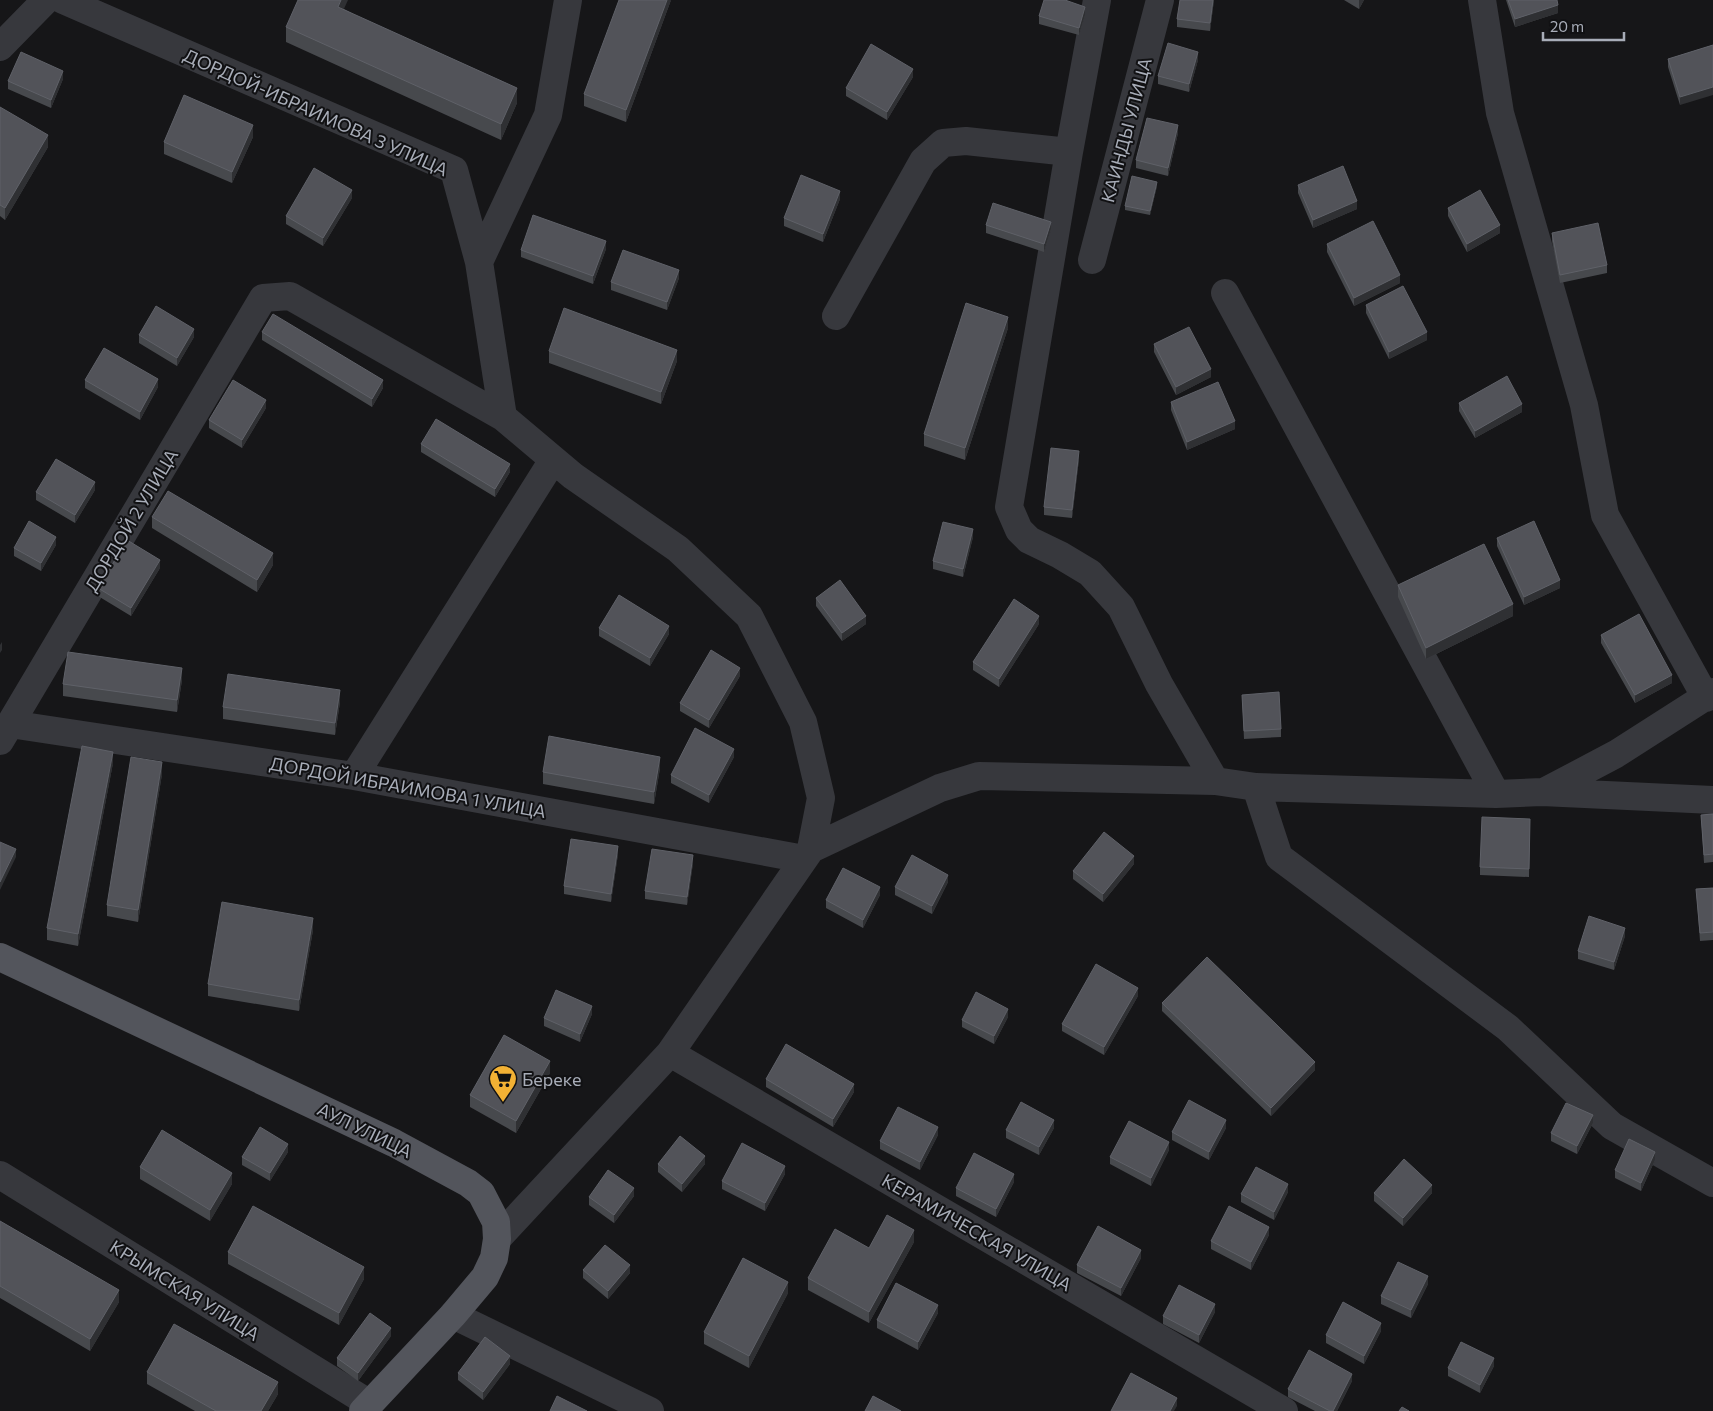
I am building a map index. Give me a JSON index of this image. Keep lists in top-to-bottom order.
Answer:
{
  "streets": {
    "main road": ["АУЛ УЛИЦА"],
    "street": [
      "ДОРДОЙ-ИБРАИМОВА 3 УЛИЦА",
      "КАИНДЫ УЛИЦА",
      "ДОРДОЙ 2 УЛИЦА",
      "ДОРДОЙ ИБРАИМОВА 1 УЛИЦА",
      "КЕРАМИЧЕСКАЯ УЛИЦА",
      "КРЫМСКАЯ УЛИЦА"
    ]
  },
  "crossings": [
    ["ДОРДОЙ-ИБРАИМОВА 3 УЛИЦА", "ДОРДОЙ 2 УЛИЦА"],
    ["ДОРДОЙ 2 УЛИЦА", "ДОРДОЙ ИБРАИМОВА 1 УЛИЦА"],
    ["АУЛ УЛИЦА", "КРЫМСКАЯ УЛИЦА"]
  ],
  "places": {
    "supermarket": ["Береке"]
  },
  "scale_bar": "20 m"
}
